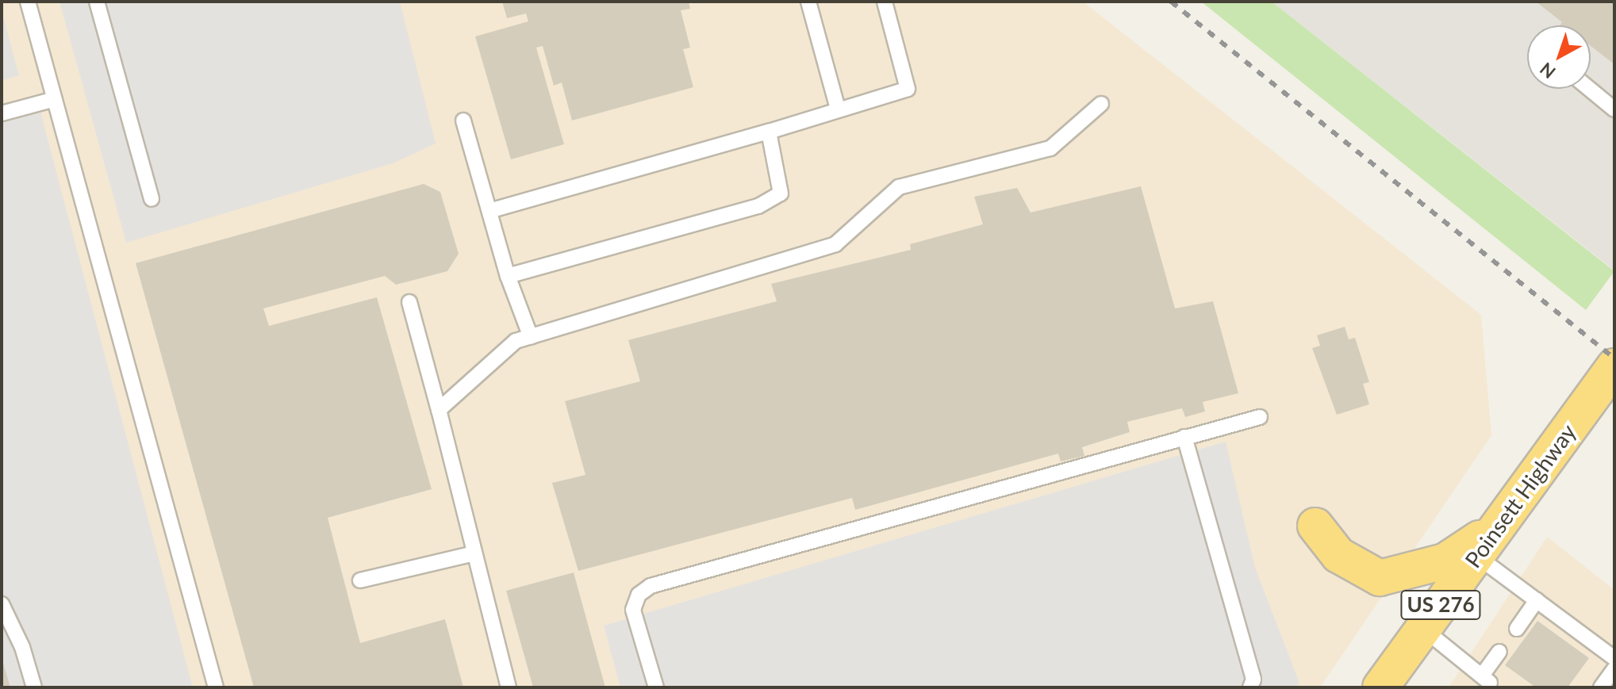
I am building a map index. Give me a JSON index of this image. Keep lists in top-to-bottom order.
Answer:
{
  "streets": {
    "highway": ["Poinsett Highway", "US 276"]
  },
  "north": "bottom left"
}
